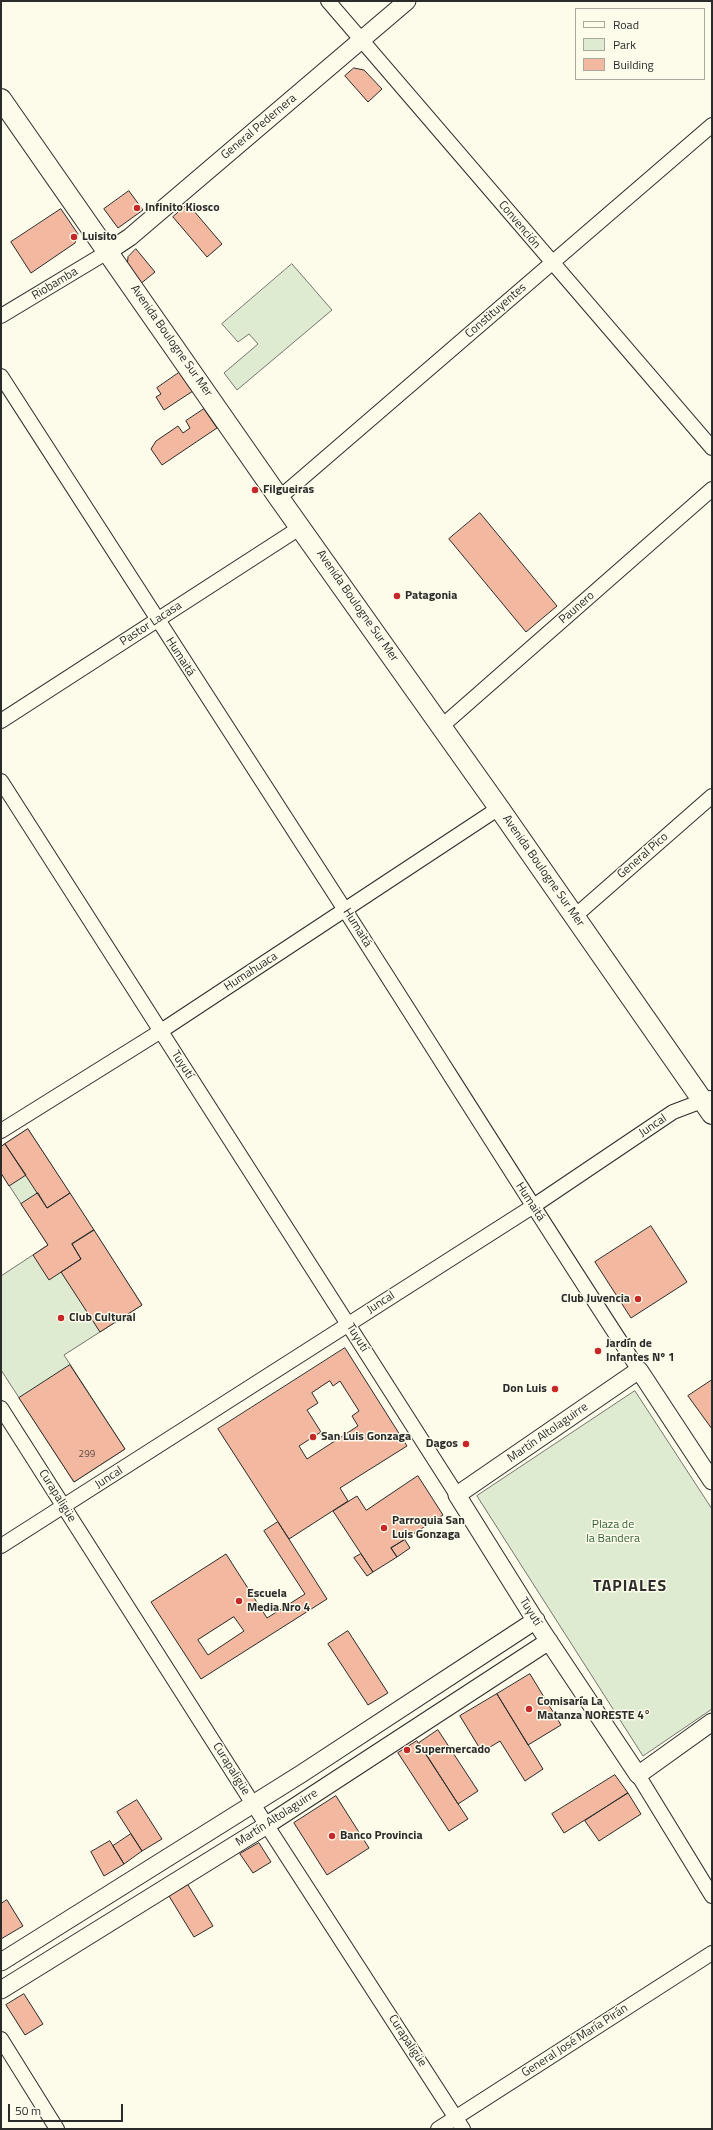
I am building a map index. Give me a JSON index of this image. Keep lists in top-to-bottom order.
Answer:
{
  "streets": {
    "main road": ["Avenida Boulogne Sur Mer"],
    "street": [
      "General Pedernera",
      "Convención",
      "Riobamba",
      "Constituyentes",
      "Paunero",
      "Pastor Lacasa",
      "Humaitá",
      "General Pico",
      "Humahuaca",
      "Tuyutí",
      "Juncal",
      "Martín Altolaguirre",
      "Curapaligüe",
      "General José María Pirán"
    ]
  },
  "crossings": [
    ["General Pedernera", "Convención"],
    ["General Pedernera", "Riobamba"],
    ["General Pedernera", "Avenida Boulogne Sur Mer"],
    ["Convención", "Constituyentes"],
    ["Riobamba", "Avenida Boulogne Sur Mer"],
    ["Constituyentes", "Avenida Boulogne Sur Mer"],
    ["Avenida Boulogne Sur Mer", "Paunero"],
    ["Avenida Boulogne Sur Mer", "Pastor Lacasa"],
    ["Avenida Boulogne Sur Mer", "General Pico"],
    ["Avenida Boulogne Sur Mer", "Humahuaca"],
    ["Avenida Boulogne Sur Mer", "Juncal"],
    ["Pastor Lacasa", "Humaitá"],
    ["Humaitá", "Humahuaca"],
    ["Humaitá", "Juncal"],
    ["Humaitá", "Martín Altolaguirre"],
    ["Humahuaca", "Tuyutí"],
    ["Tuyutí", "Juncal"],
    ["Tuyutí", "Martín Altolaguirre"],
    ["Juncal", "Curapaligüe"],
    ["Martín Altolaguirre", "Curapaligüe"],
    ["Curapaligüe", "General José María Pirán"]
  ],
  "districts": ["TAPIALES"],
  "parks": ["Plaza de la Bandera"],
  "places": [
    "Infinito Kiosco",
    "Luisito",
    "Filgueiras",
    "Patagonia",
    "Club Juvencia",
    "Club Cultural",
    "Jardín de Infantes Nº 1",
    "Don Luis",
    "San Luis Gonzaga",
    "Dagos",
    "Parroquia San Luis Gonzaga",
    "Escuela Media Nro 4",
    "Comisaría La Matanza NORESTE 4°",
    "Supermercado",
    "Banco Provincia"
  ],
  "house_numbers": ["299"],
  "legend": ["Road", "Park", "Building"],
  "scale_bar": "50 m"
}
